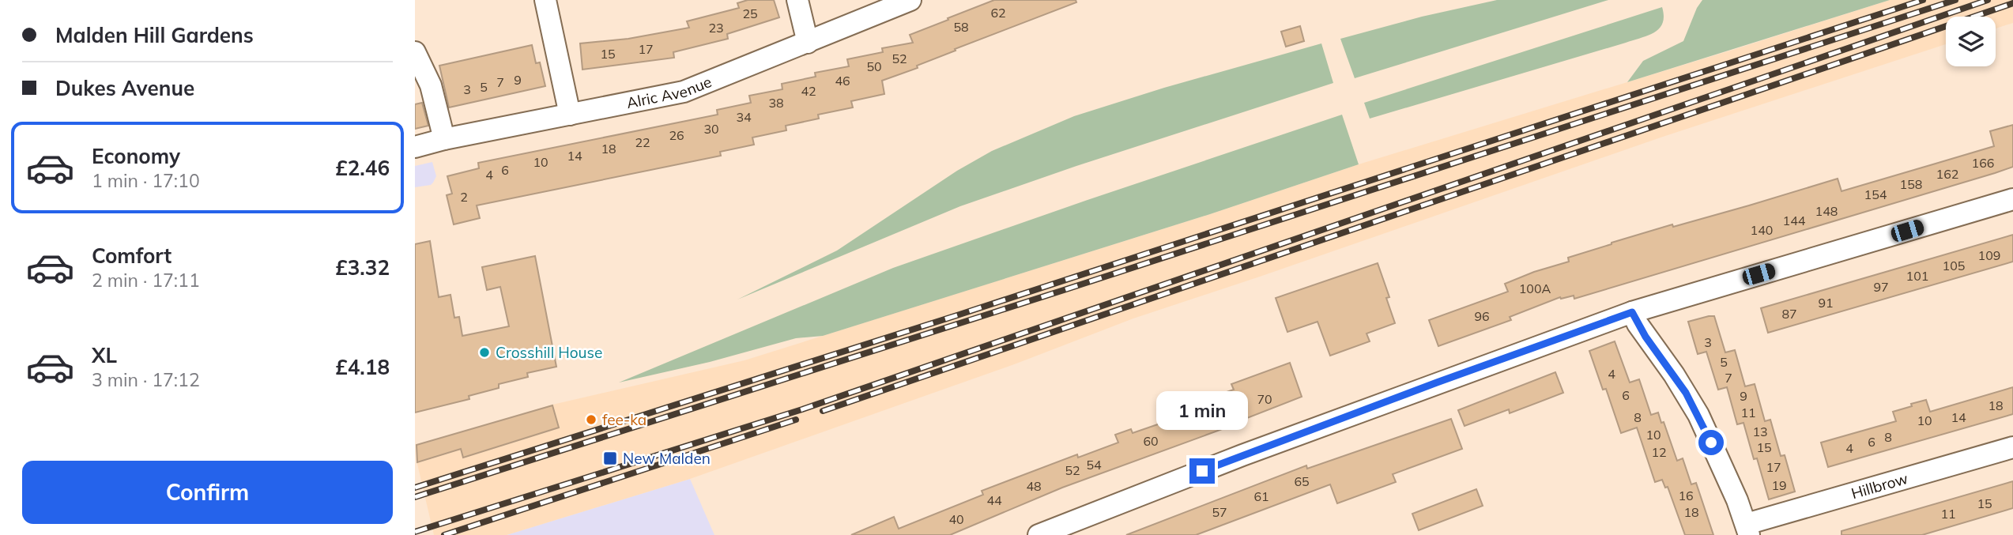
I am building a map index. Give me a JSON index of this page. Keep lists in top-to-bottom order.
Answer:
{
  "streets": {
    "street": ["Alric Avenue", "Hillbrow"]
  },
  "places": {
    "other": ["Crosshill House", "fee-ka"],
    "transit": ["New Malden"]
  },
  "house_numbers": [
    "62",
    "25",
    "58",
    "23",
    "17",
    "15",
    "52",
    "50",
    "9",
    "46",
    "7",
    "5",
    "3",
    "42",
    "38",
    "34",
    "30",
    "26",
    "22",
    "18",
    "14",
    "10",
    "166",
    "6",
    "162",
    "4",
    "158",
    "154",
    "2",
    "148",
    "144",
    "140",
    "109",
    "105",
    "101",
    "97",
    "100A",
    "91",
    "87",
    "96",
    "3",
    "5",
    "4",
    "7",
    "6",
    "9",
    "70",
    "18",
    "11",
    "8",
    "14",
    "10",
    "13",
    "10",
    "8",
    "60",
    "6",
    "15",
    "4",
    "12",
    "54",
    "17",
    "52",
    "65",
    "19",
    "48",
    "16",
    "61",
    "44",
    "15",
    "57",
    "18",
    "11",
    "40"
  ],
  "page": {
    "banner": ["Malden Hill Gardens", "Dukes Avenue"],
    "list": [
      {
        "name": "Economy",
        "note": "1 min · 17:10",
        "value": "£2.46"
      },
      {
        "name": "Comfort",
        "note": "2 min · 17:11",
        "value": "£3.32"
      },
      {
        "name": "XL",
        "note": "3 min · 17:12",
        "value": "£4.18"
      }
    ],
    "bubble": "1 min",
    "buttons": "Confirm"
  }
}
